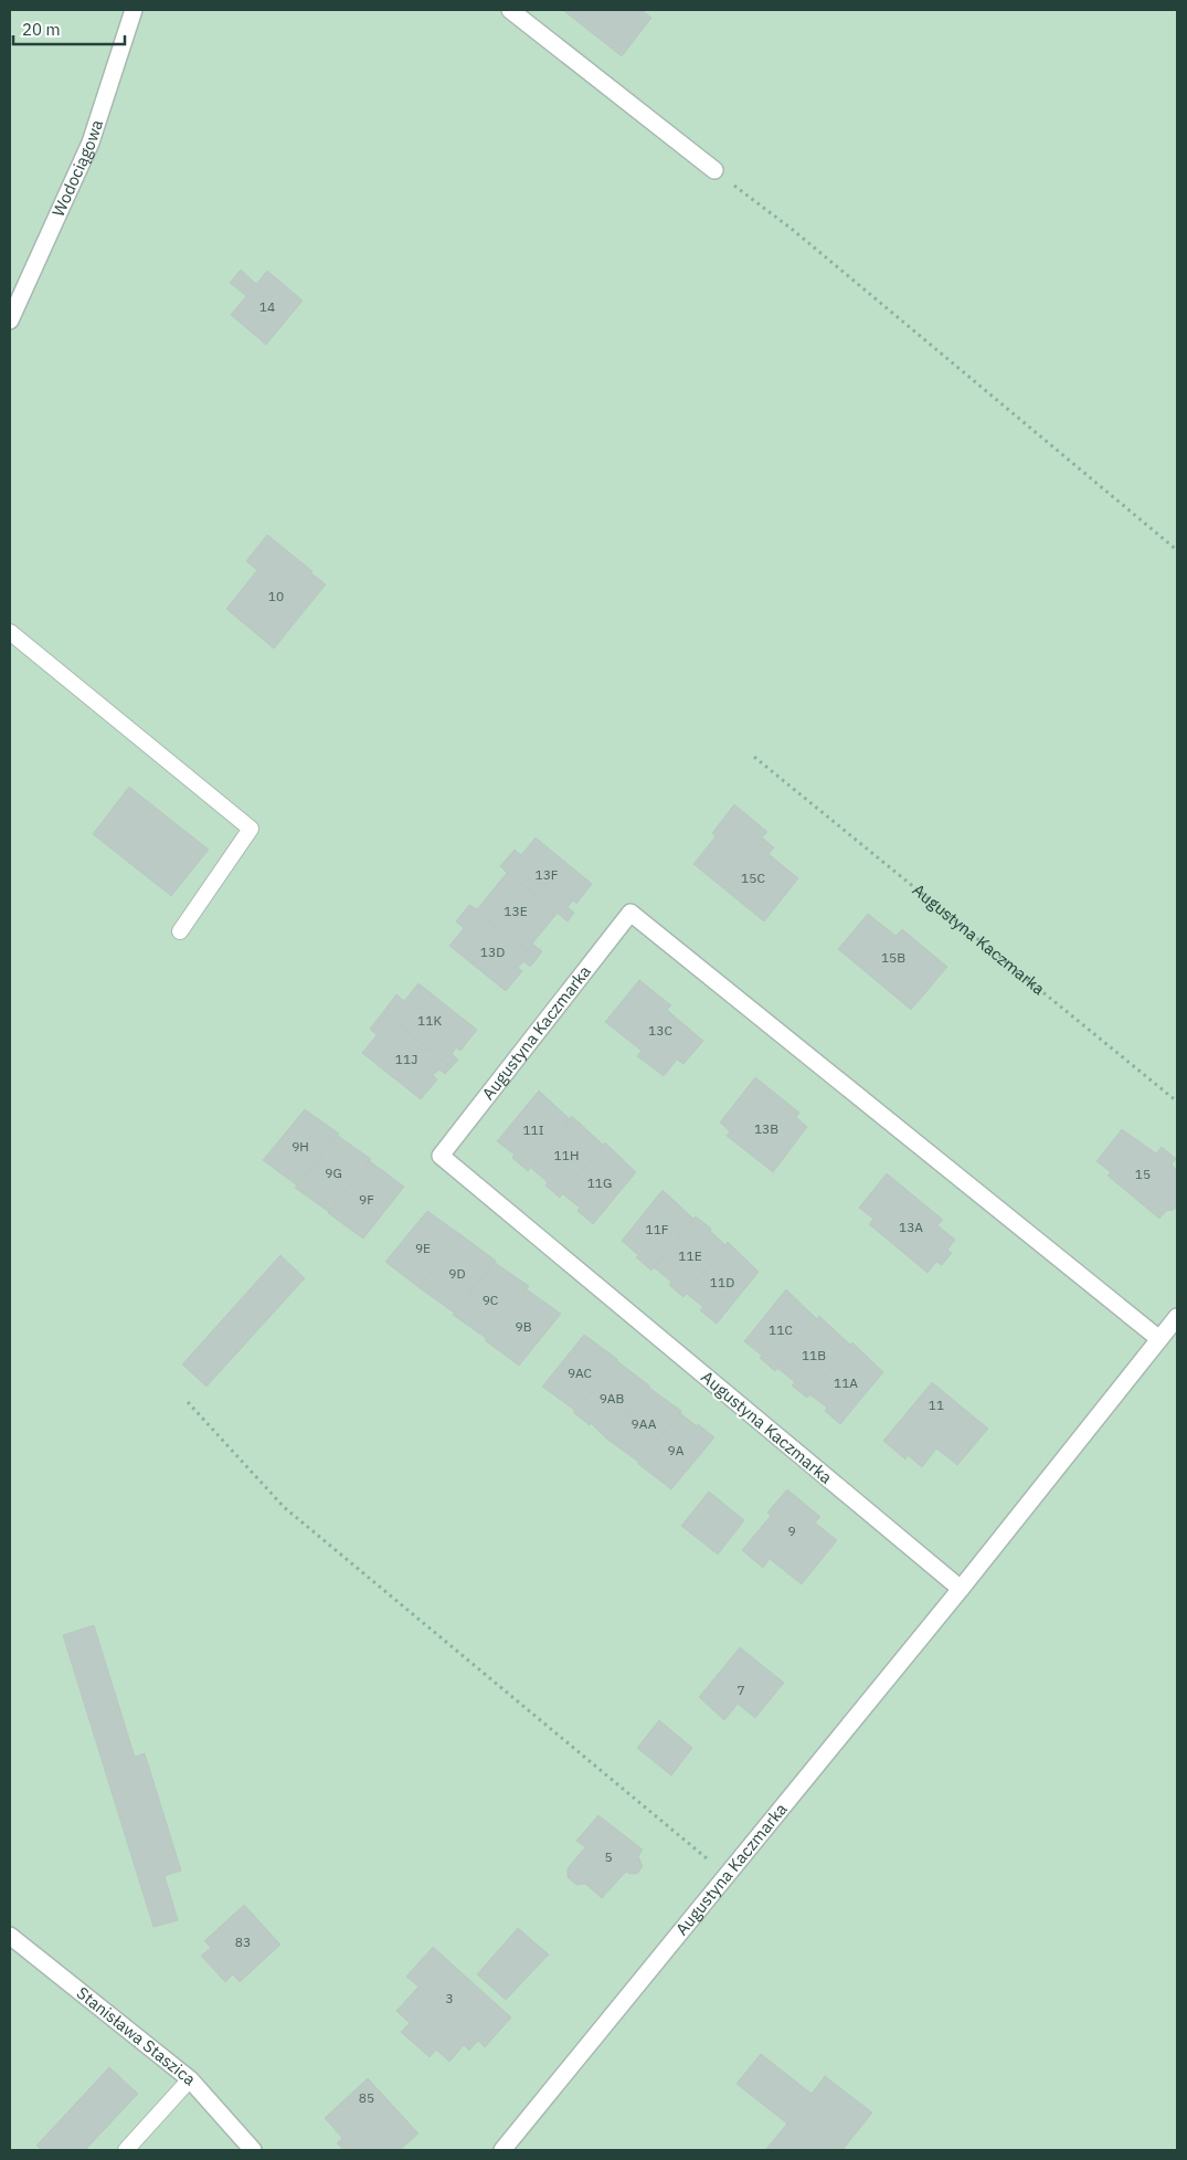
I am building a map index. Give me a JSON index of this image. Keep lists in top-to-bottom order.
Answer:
{
  "streets": {
    "street": ["Wodociągowa", "Augustyna Kaczmarka", "Stanisława Staszica"]
  },
  "house_numbers": [
    "14",
    "10",
    "13F",
    "15C",
    "13E",
    "13D",
    "15B",
    "11K",
    "13C",
    "11J",
    "13B",
    "11I",
    "9H",
    "11H",
    "9G",
    "15",
    "11G",
    "9F",
    "13A",
    "11F",
    "9E",
    "11E",
    "9D",
    "11D",
    "9C",
    "9B",
    "11C",
    "11B",
    "9AC",
    "11A",
    "9AB",
    "11",
    "9AA",
    "9A",
    "9",
    "7",
    "5",
    "83",
    "3",
    "85"
  ],
  "scale_bar": "20 m"
}
